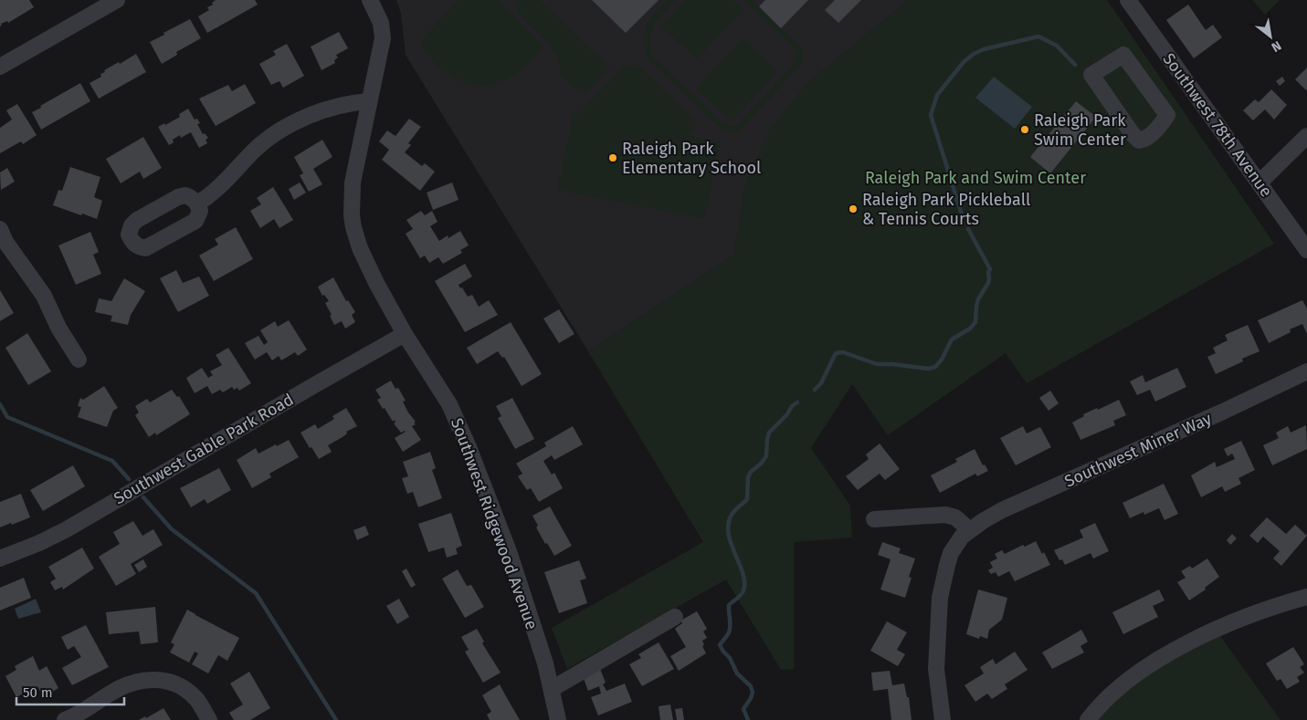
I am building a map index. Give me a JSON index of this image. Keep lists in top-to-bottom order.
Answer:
{
  "streets": {
    "street": [
      "Southwest 78th Avenue",
      "Southwest Gable Park Road",
      "Southwest Miner Way",
      "Southwest Ridgewood Avenue"
    ]
  },
  "crossings": [
    ["Southwest Gable Park Road", "Southwest Ridgewood Avenue"]
  ],
  "parks": ["Raleigh Park and Swim Center"],
  "places": ["Raleigh Park Swim Center", "Raleigh Park Elementary School", "Raleigh Park Pickleball & Tennis Courts"],
  "scale_bar": "50 m",
  "north": "bottom right"
}
